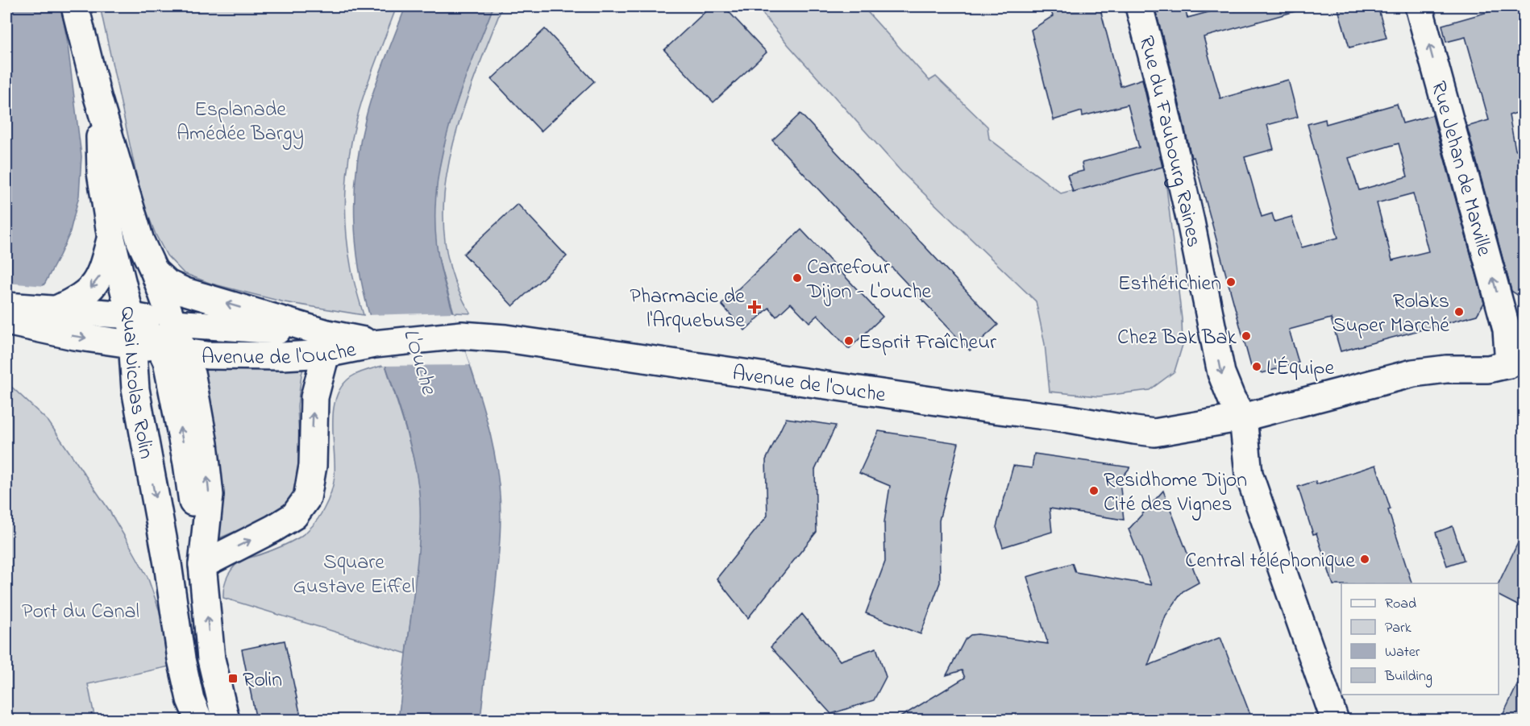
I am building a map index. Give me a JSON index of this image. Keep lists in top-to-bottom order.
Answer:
{
  "streets": {
    "street": [
      "Rue du Faubourg Raines",
      "Rue Jehan de Marville",
      "Avenue de l'Ouche",
      "Quai Nicolas Rolin"
    ]
  },
  "crossings": [
    ["Rue du Faubourg Raines", "Avenue de l'Ouche"],
    ["Rue Jehan de Marville", "Avenue de l'Ouche"],
    ["Avenue de l'Ouche", "Quai Nicolas Rolin"]
  ],
  "one_way": ["Rue du Faubourg Raines", "Rue Jehan de Marville"],
  "water": ["L'Ouche"],
  "parks": ["Esplanade Amédée Bargy", "Square Gustave Eiffel", "Port du Canal"],
  "places": {
    "other": [
      "Carrefour Dijon - L'ouche",
      "Esthétichien",
      "Rolaks Super Marché",
      "Chez Bak Bak",
      "Esprit Fraîcheur",
      "L'Équipe",
      "Residhome Dijon Cité des Vignes",
      "Central téléphonique"
    ],
    "health": ["Pharmacie de l'Arquebuse"],
    "transit": ["Rolin"]
  },
  "legend": [
    "Road",
    "Park",
    "Water",
    "Building"
  ]
}
